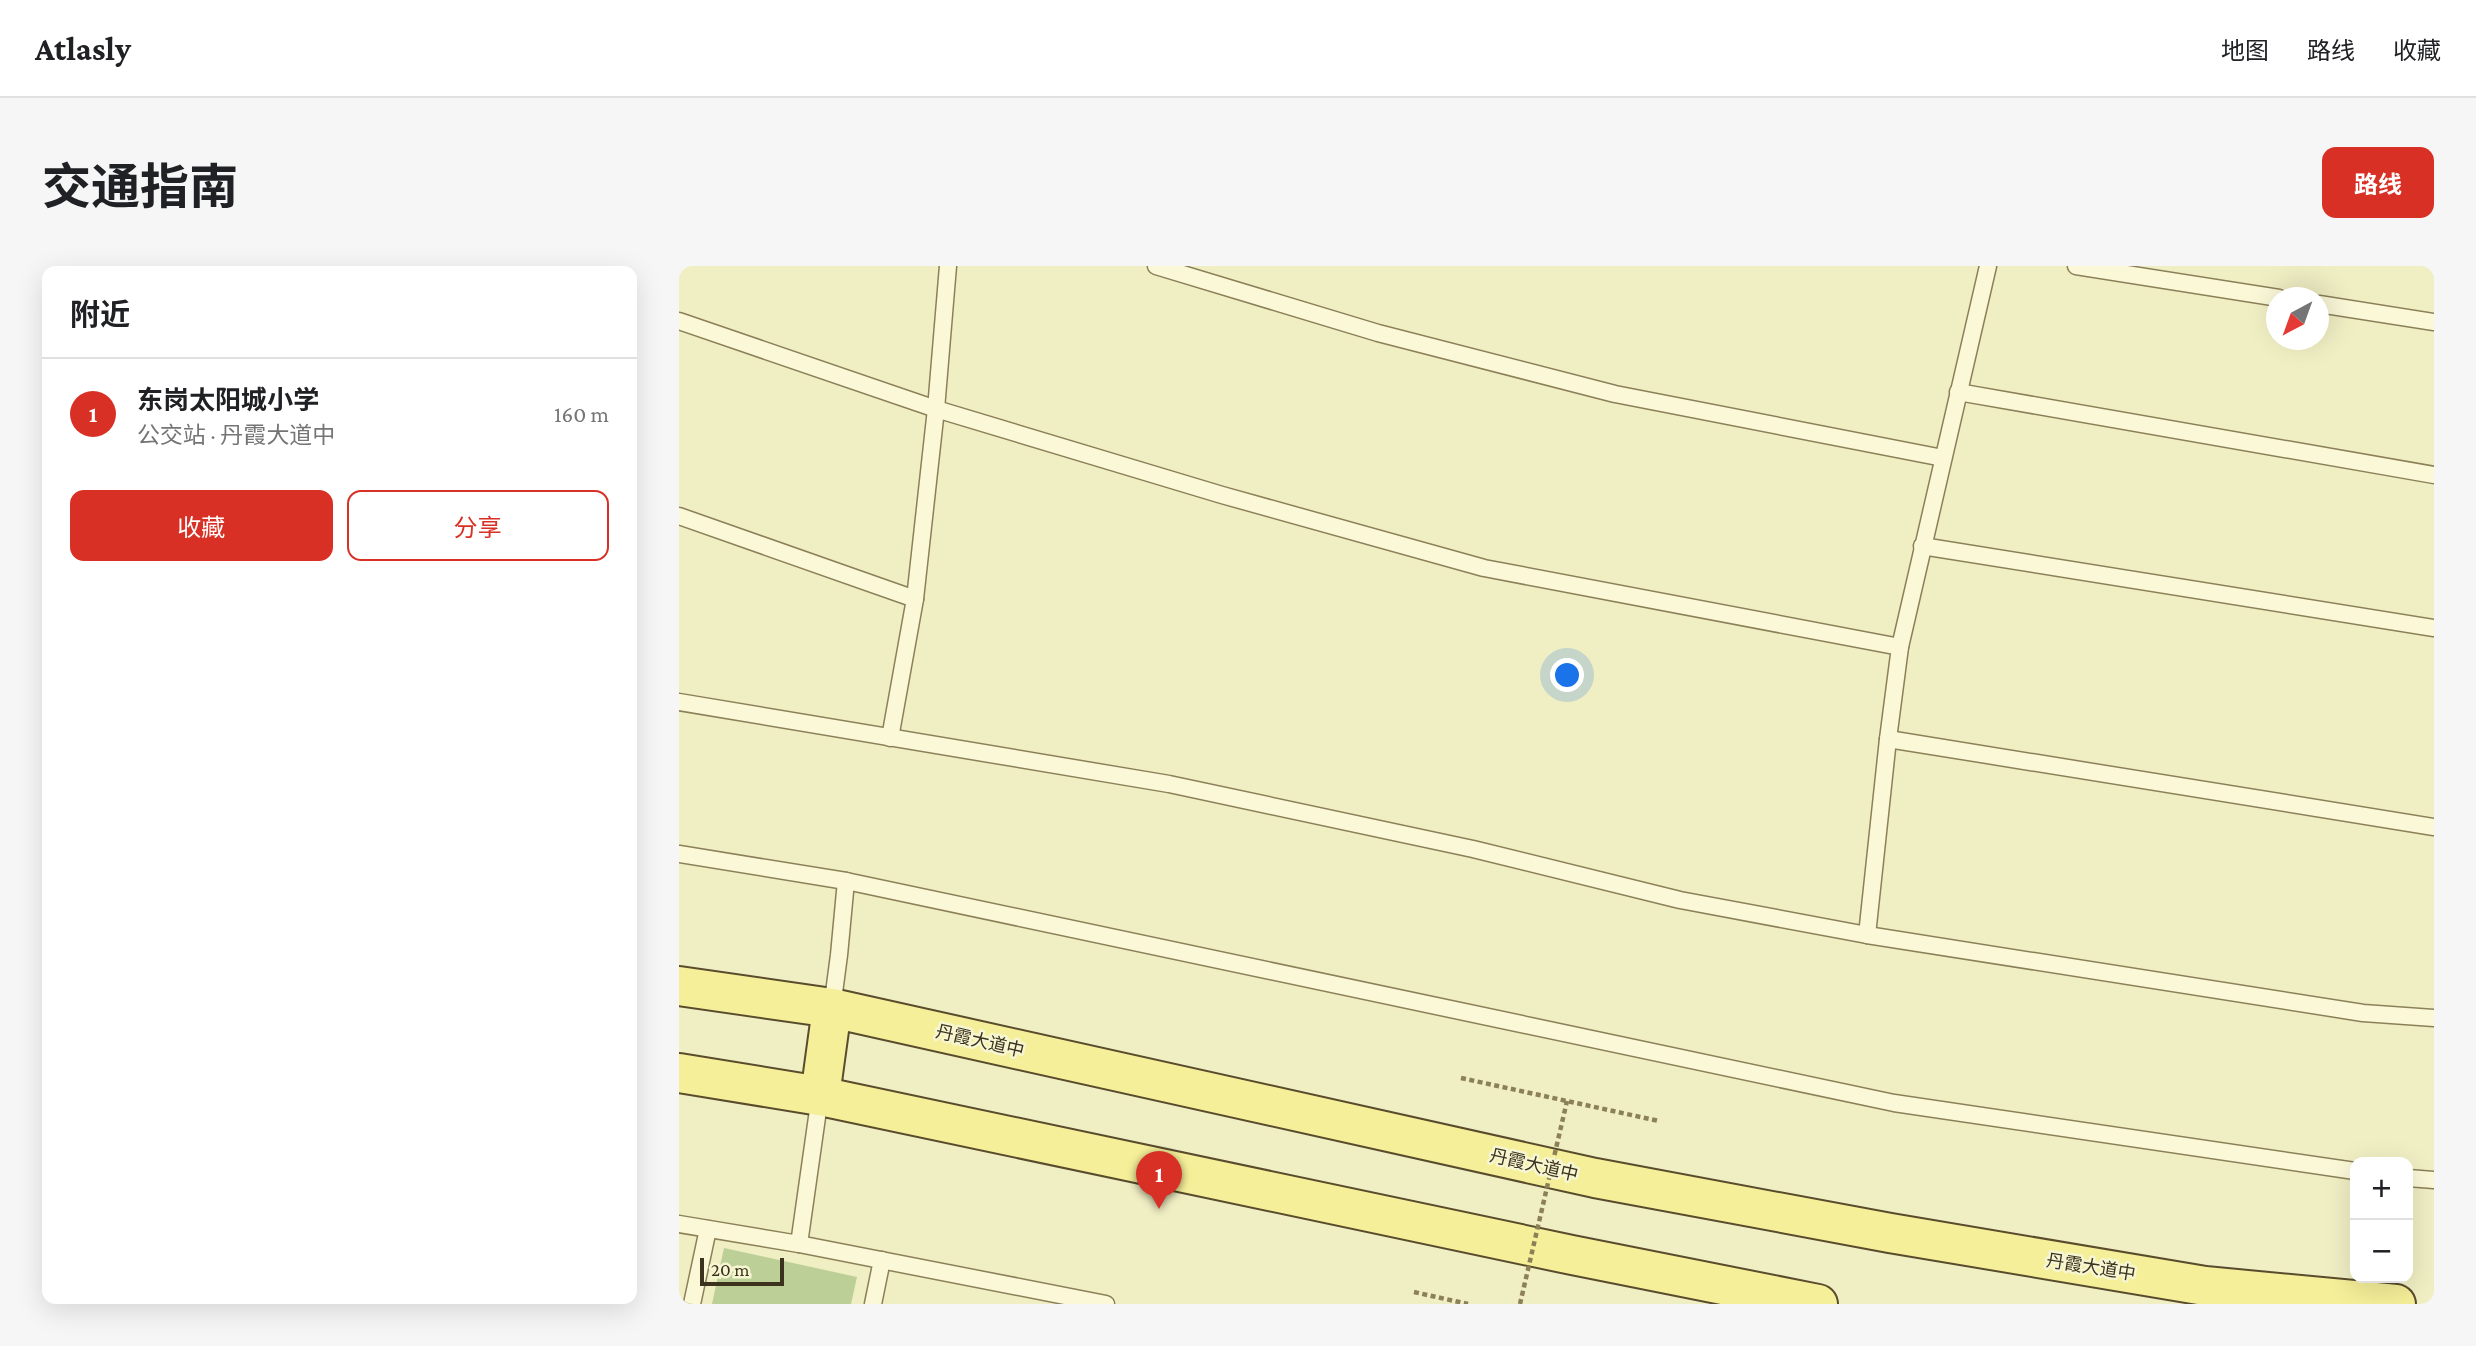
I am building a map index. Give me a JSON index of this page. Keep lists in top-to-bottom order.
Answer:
{
  "streets": {
    "main road": ["丹霞大道中"]
  },
  "scale_bar": "20 m",
  "north": "bottom left",
  "page": {
    "header": "Atlasly",
    "nav": ["地图", "路线", "收藏"],
    "title": "交通指南",
    "buttons": [
      "路线",
      ["收藏", "分享"]
    ],
    "heading": "附近",
    "list": [
      {
        "mark": "1",
        "name": "东岗太阳城小学",
        "note": "公交站 · 丹霞大道中",
        "value": "160 m"
      }
    ],
    "pins": "1",
    "map_buttons": ["+", "−"],
    "scale": "20 m"
  }
}
